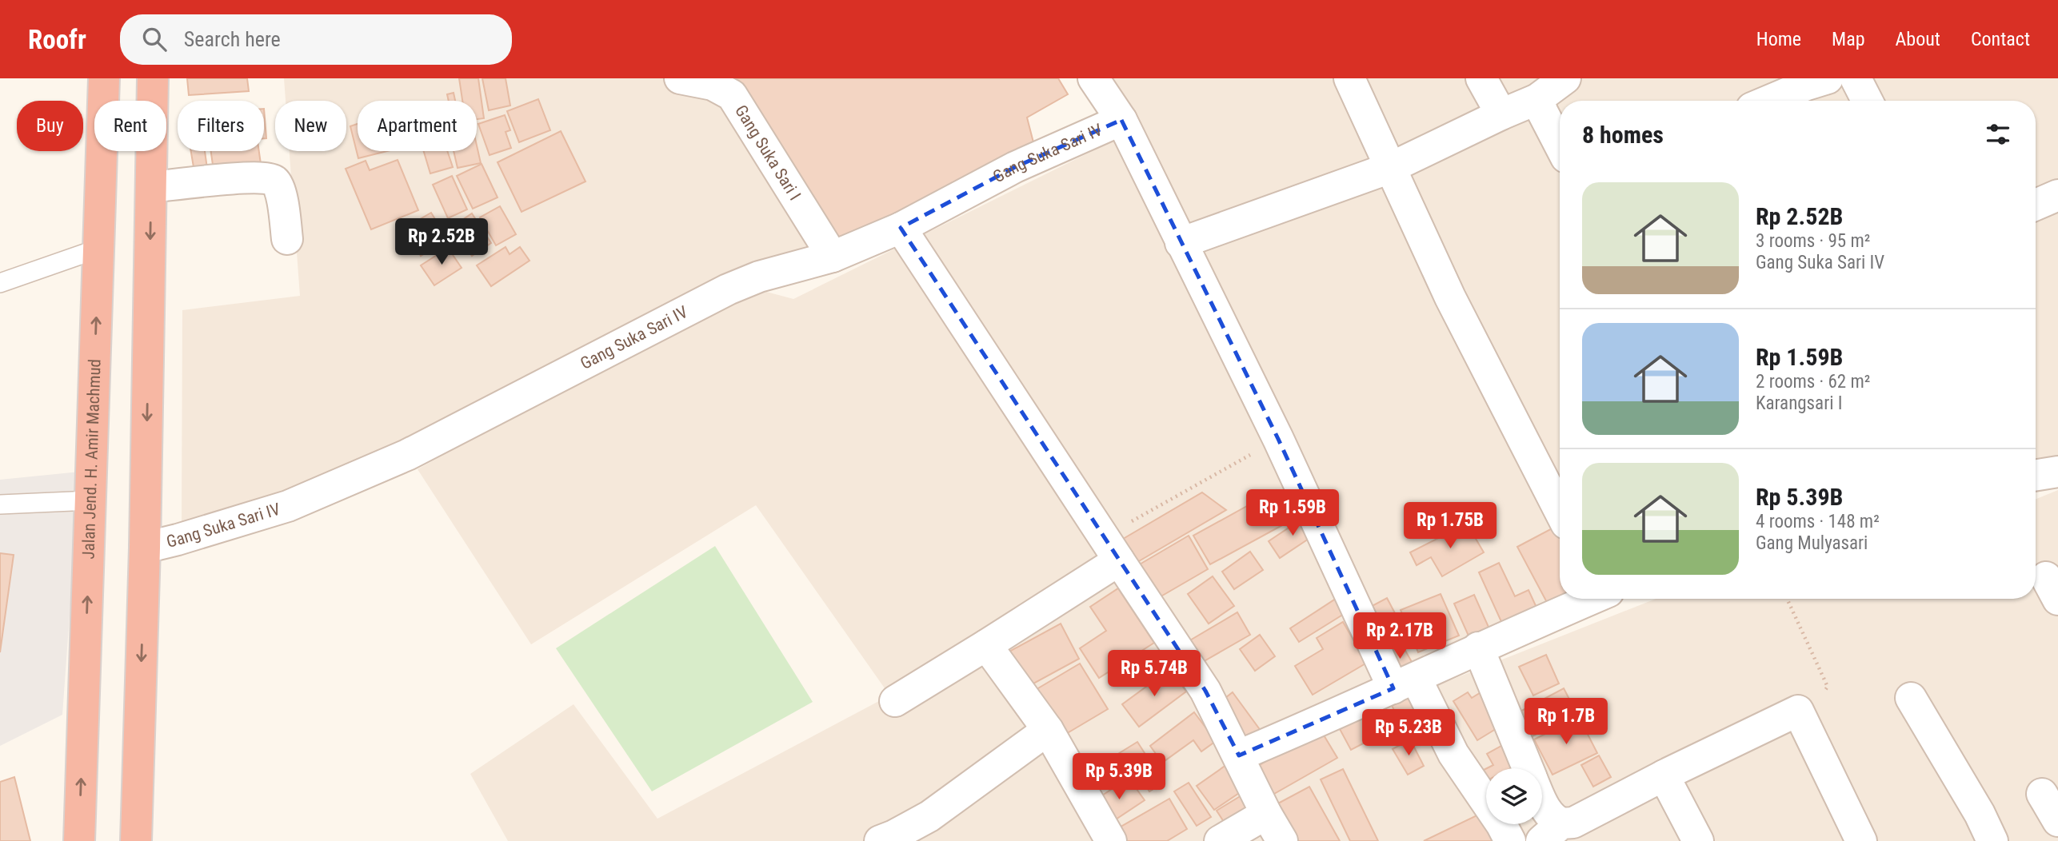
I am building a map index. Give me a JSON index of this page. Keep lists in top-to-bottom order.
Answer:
{
  "streets": {
    "highway": ["Jalan Jend. H. Amir Machmud"],
    "street": ["Gang Suka Sari I", "Gang Suka Sari IV"]
  },
  "crossings": [
    ["Gang Suka Sari I", "Gang Suka Sari IV"]
  ],
  "page": {
    "header": "Roofr",
    "search": "Search here",
    "nav": [
      "Home",
      "Map",
      "About",
      "Contact"
    ],
    "chip": [
      "Buy",
      "Rent",
      "Filters",
      "New",
      "Apartment"
    ],
    "heading": "8 homes",
    "list": [
      {
        "name": "Rp 2.52B",
        "note": "3 rooms · 95 m² · Gang Suka Sari IV"
      },
      {
        "name": "Rp 1.59B",
        "note": "2 rooms · 62 m² · Karangsari I"
      },
      {
        "name": "Rp 5.39B",
        "note": "4 rooms · 148 m² · Gang Mulyasari"
      }
    ],
    "price": [
      "Rp 2.52B",
      "Rp 1.59B",
      "Rp 1.75B",
      "Rp 2.17B",
      "Rp 5.74B",
      "Rp 1.7B",
      "Rp 5.23B",
      "Rp 5.39B"
    ]
  }
}
